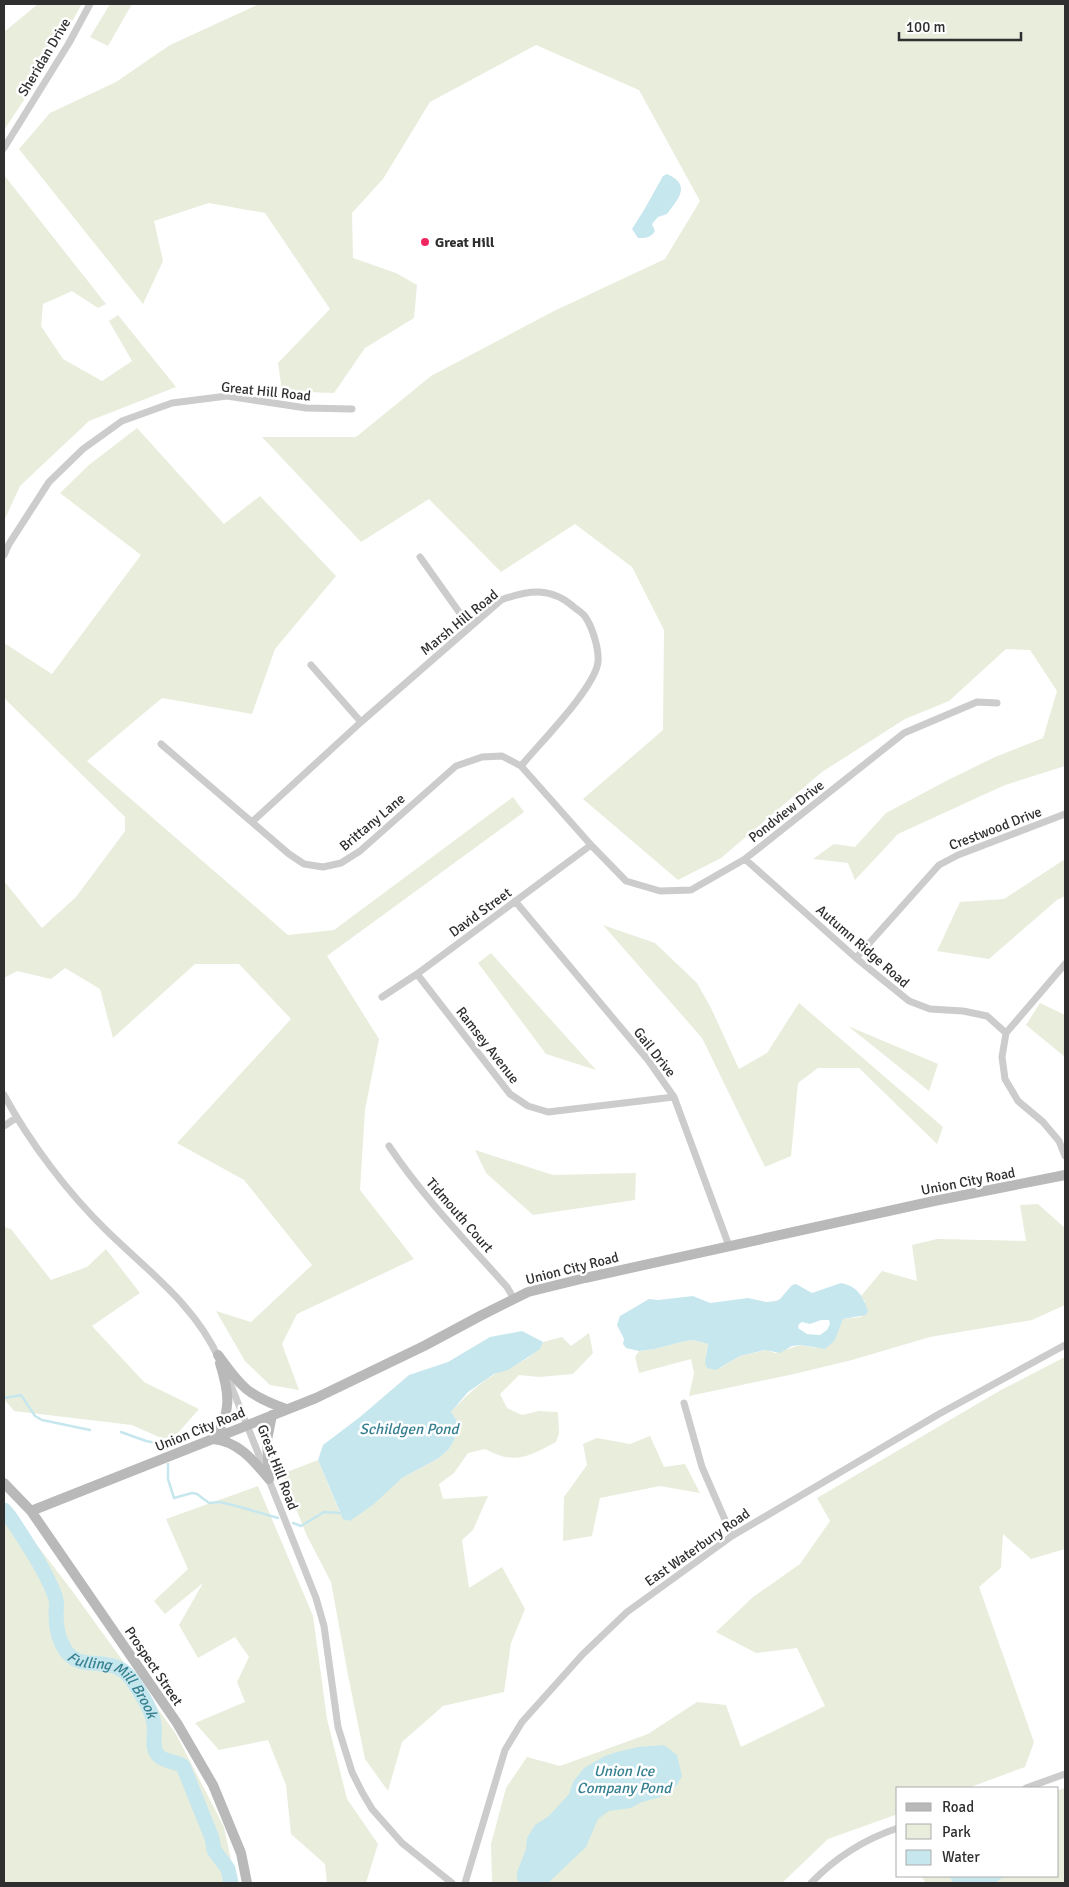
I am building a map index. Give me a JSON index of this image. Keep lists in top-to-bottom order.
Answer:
{
  "streets": {
    "main road": ["Union City Road", "Prospect Street"],
    "street": [
      "Sheridan Drive",
      "Great Hill Road",
      "Marsh Hill Road",
      "Pondview Drive",
      "Brittany Lane",
      "Crestwood Drive",
      "David Street",
      "Autumn Ridge Road",
      "Ramsey Avenue",
      "Gail Drive",
      "Tidmouth Court",
      "East Waterbury Road"
    ]
  },
  "crossings": [
    ["Great Hill Road", "Union City Road"],
    ["Marsh Hill Road", "Brittany Lane"],
    ["Pondview Drive", "Brittany Lane"],
    ["Pondview Drive", "David Street"],
    ["Pondview Drive", "Autumn Ridge Road"],
    ["Brittany Lane", "David Street"],
    ["Crestwood Drive", "Autumn Ridge Road"],
    ["David Street", "Ramsey Avenue"],
    ["David Street", "Gail Drive"],
    ["Ramsey Avenue", "Gail Drive"],
    ["Gail Drive", "Union City Road"],
    ["Union City Road", "Tidmouth Court"],
    ["Union City Road", "Prospect Street"]
  ],
  "water": ["Schildgen Pond", "Fulling Mill Brook", "Union Ice Company Pond"],
  "places": ["Great Hill"],
  "legend": ["Road", "Park", "Water"],
  "scale_bar": "100 m"
}
